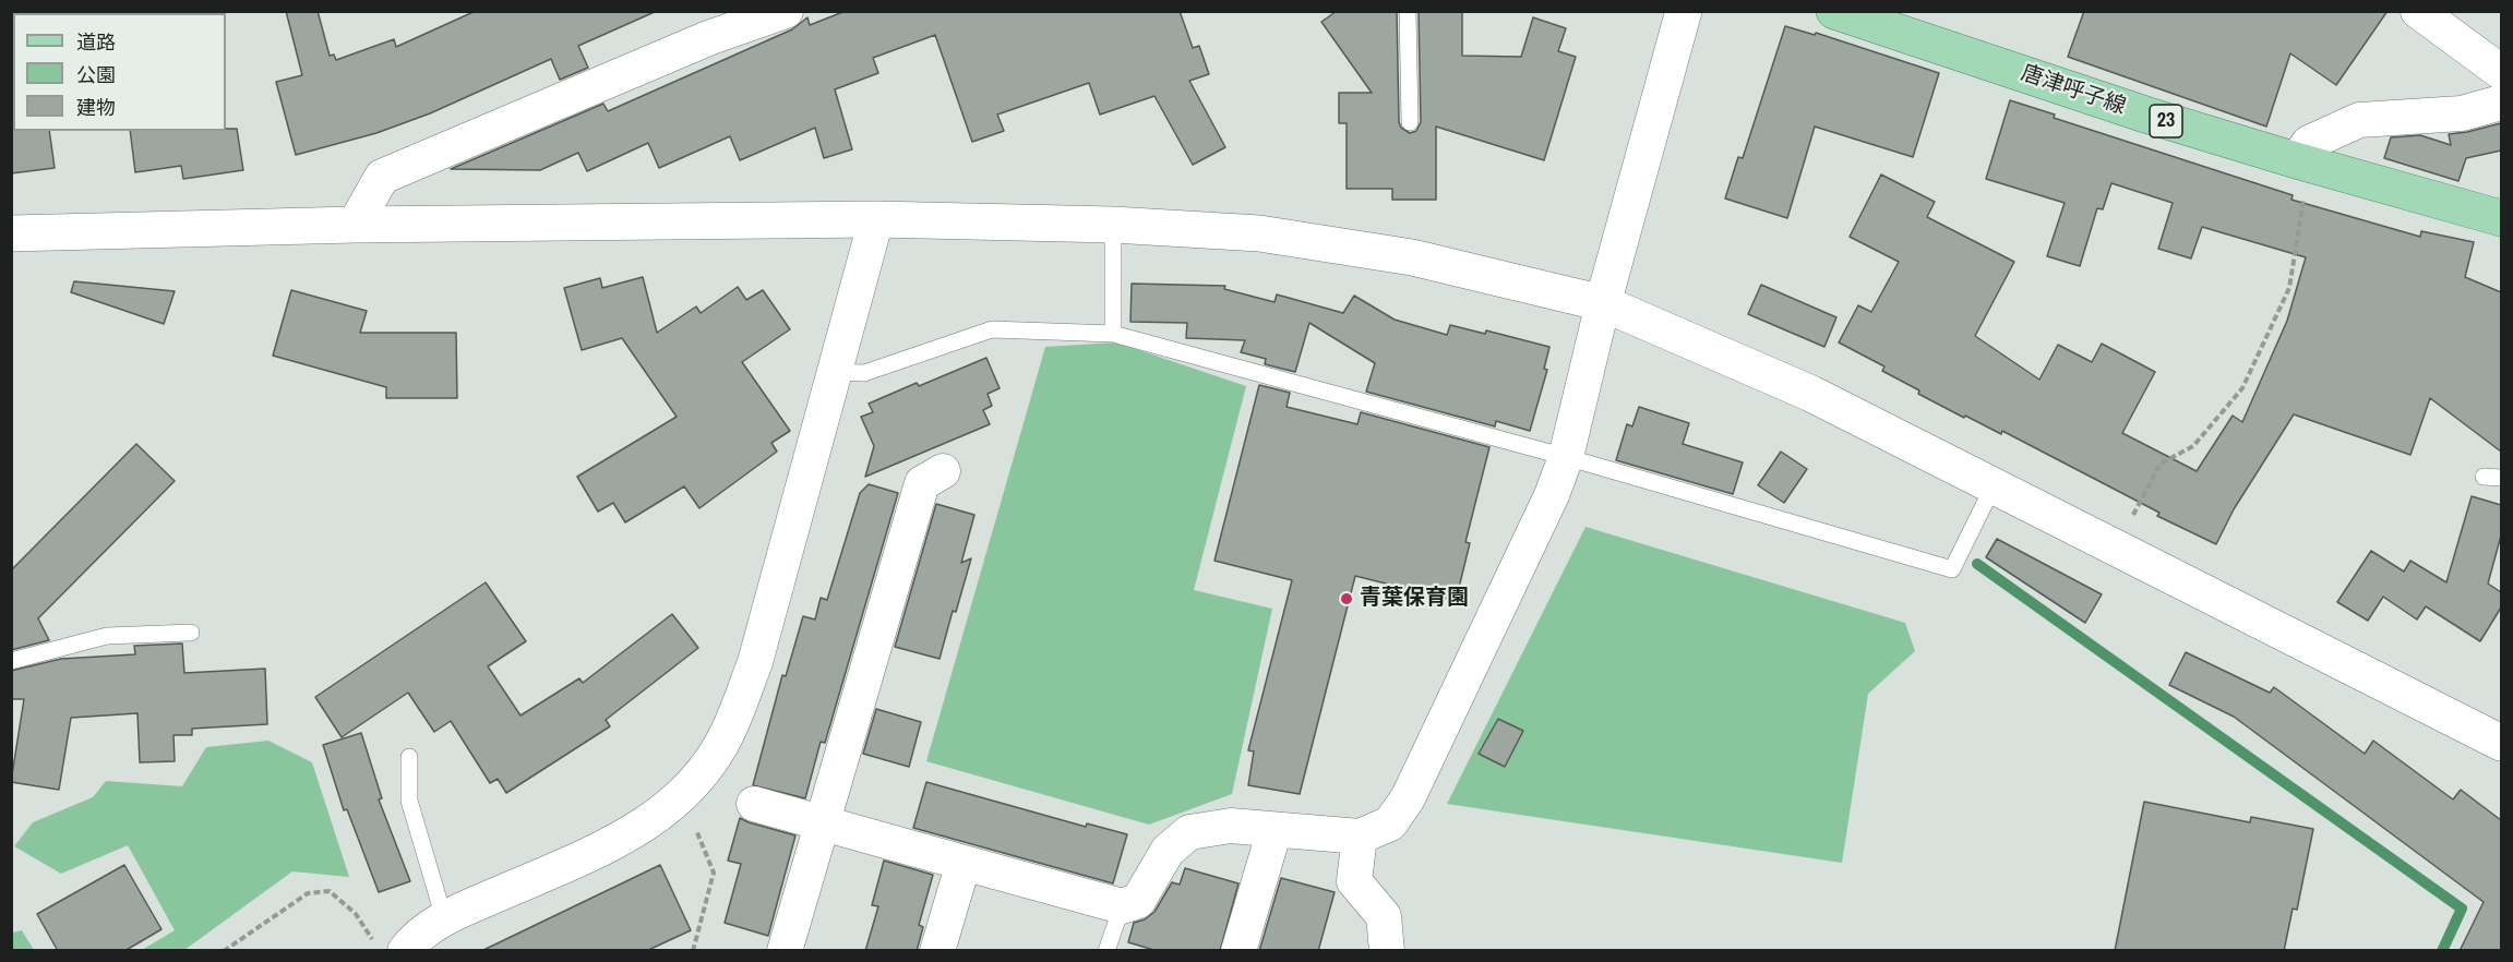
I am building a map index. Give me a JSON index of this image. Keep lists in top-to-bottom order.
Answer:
{
  "streets": {
    "main road": ["唐津呼子線", "23"]
  },
  "places": ["青葉保育園"],
  "legend": ["道路", "公園", "建物"]
}
